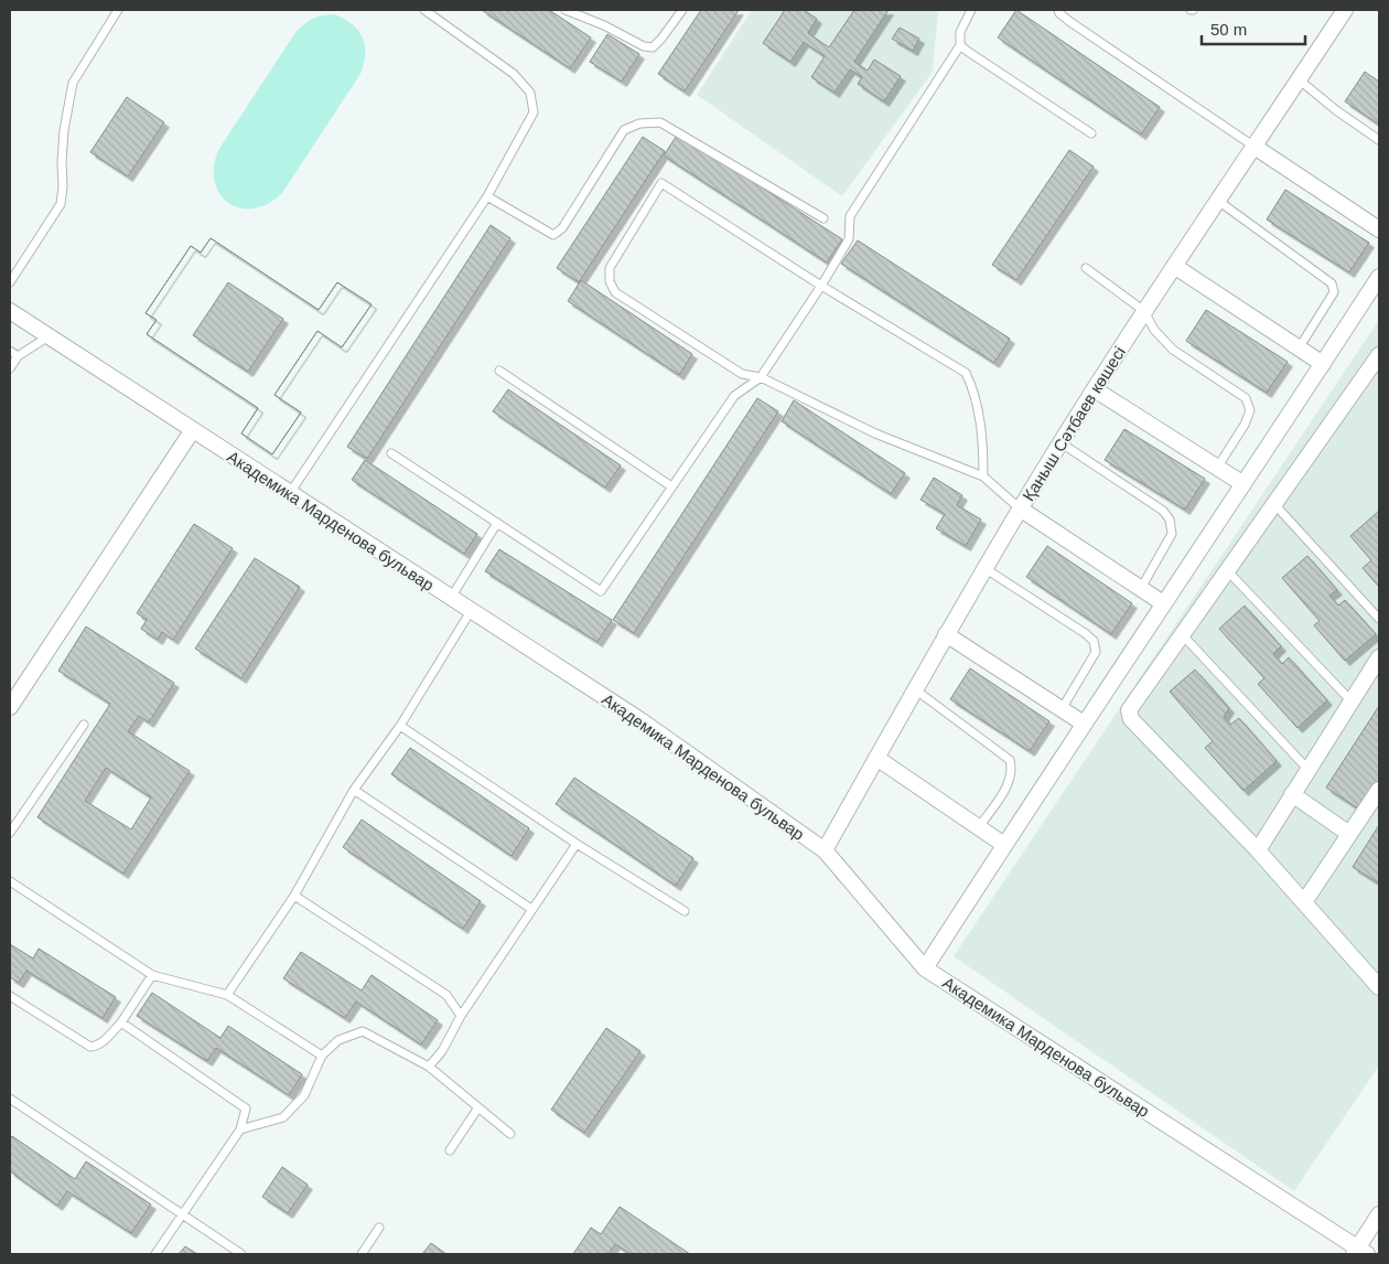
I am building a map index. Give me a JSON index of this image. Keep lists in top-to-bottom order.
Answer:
{
  "streets": {
    "street": ["Қаныш Сәтбаев көшесі", "Академика Марденова бульвар"]
  },
  "crossings": [
    ["Қаныш Сәтбаев көшесі", "Академика Марденова бульвар"]
  ],
  "scale_bar": "50 m"
}
